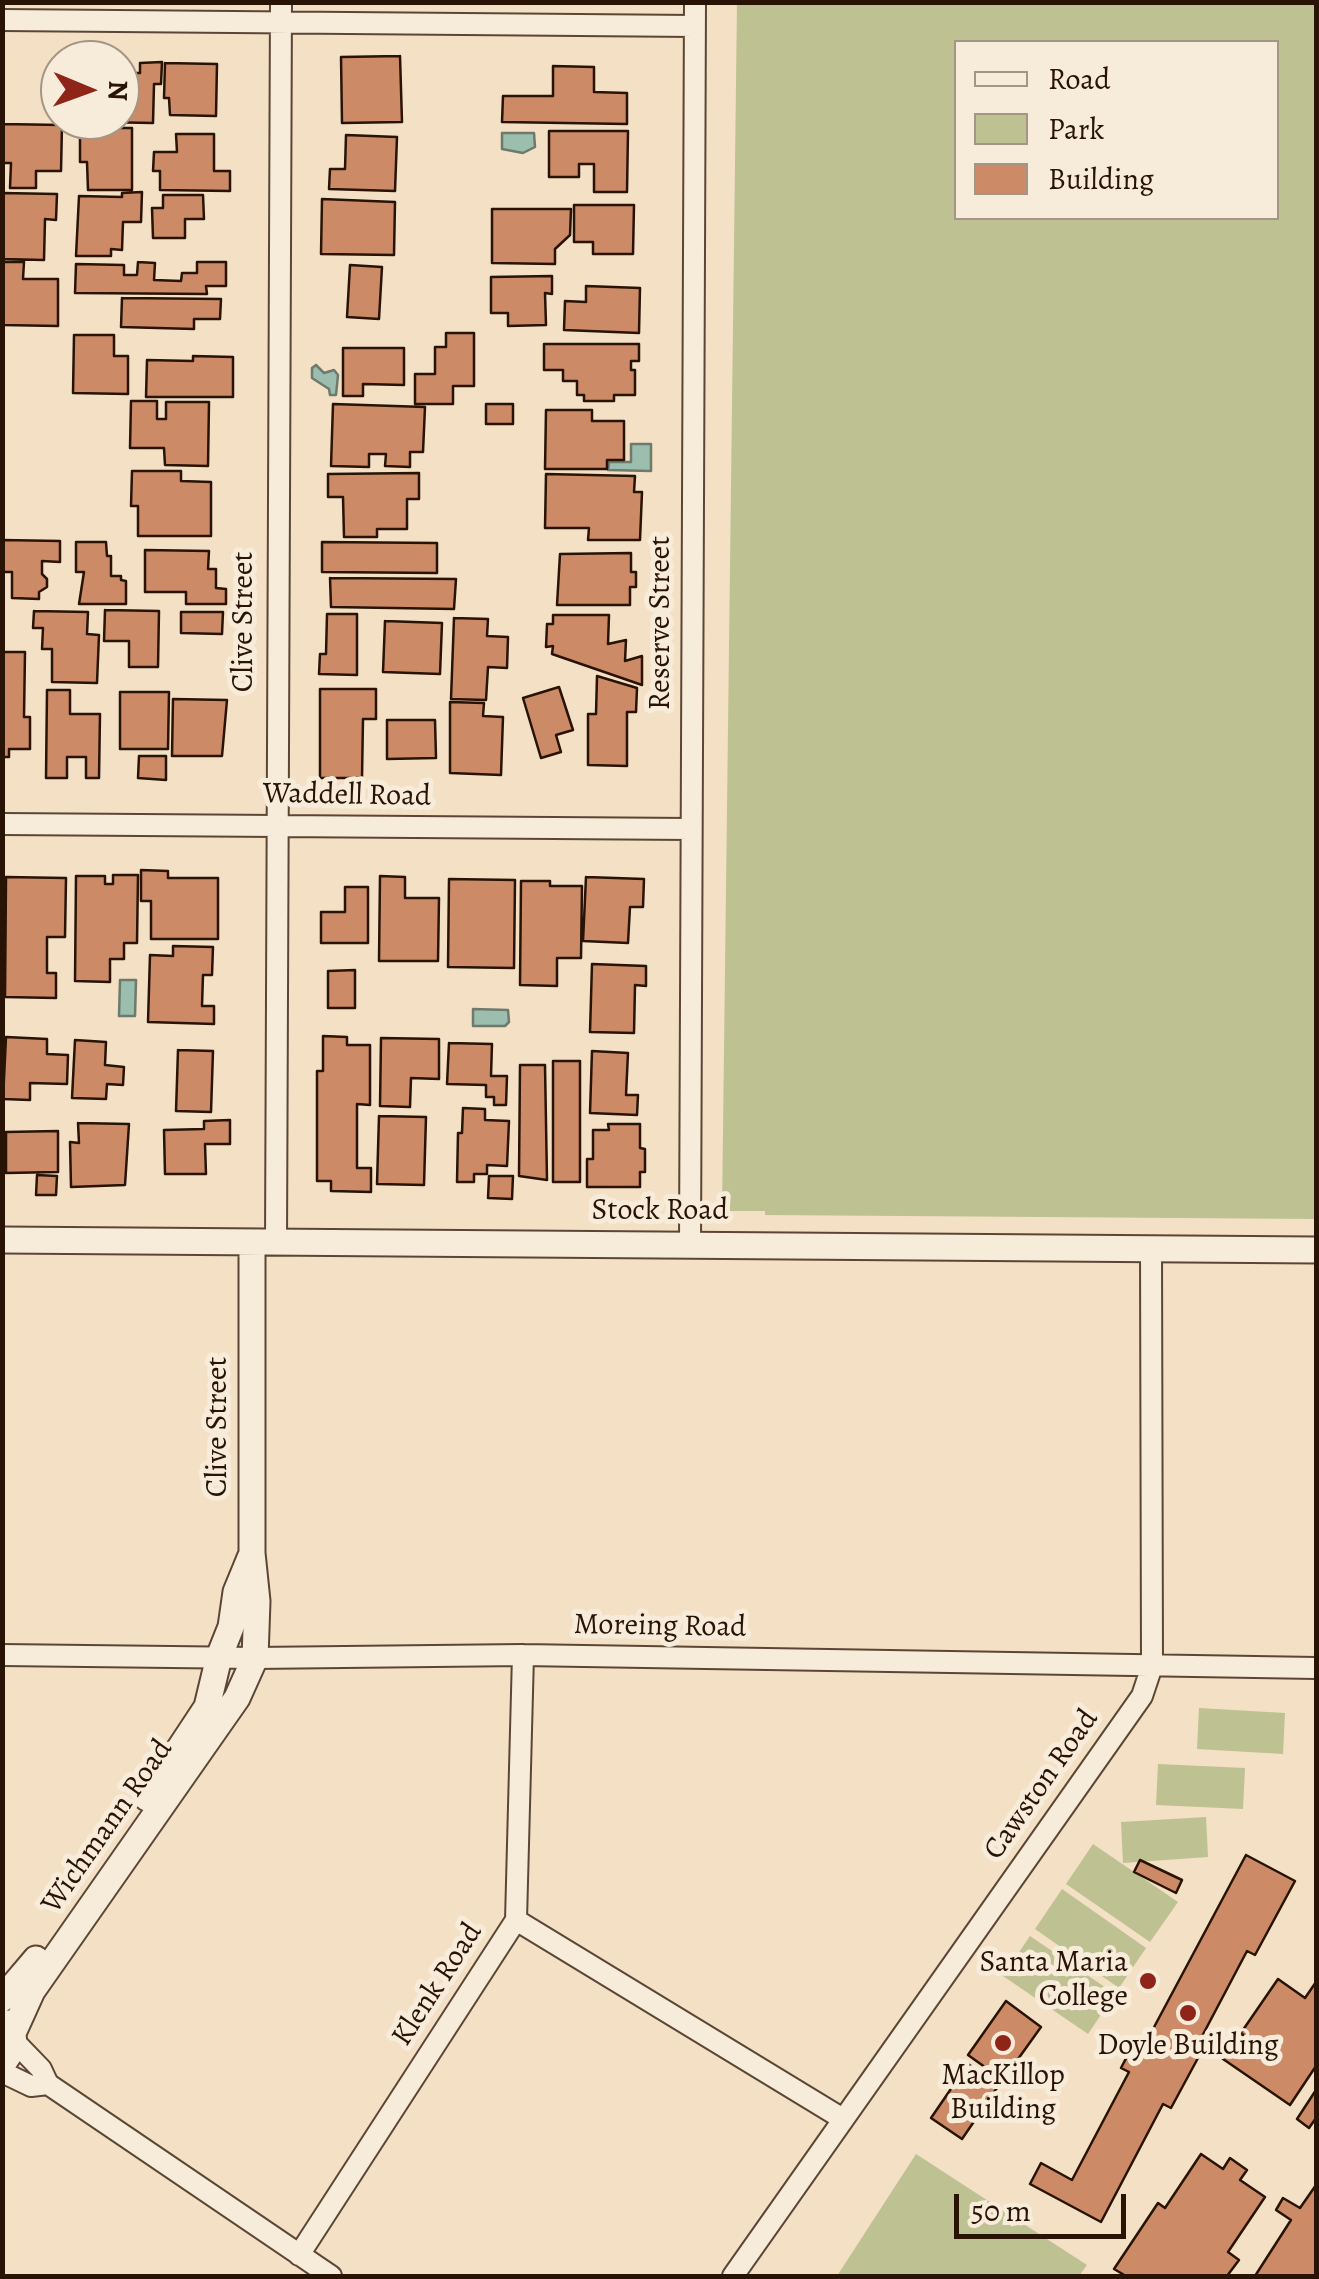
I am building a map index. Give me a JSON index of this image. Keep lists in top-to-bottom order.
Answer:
{
  "streets": {
    "street": [
      "Clive Street",
      "Reserve Street",
      "Waddell Road",
      "Stock Road",
      "Moreing Road",
      "Cawston Road",
      "Wichmann Road",
      "Klenk Road"
    ]
  },
  "crossings": [
    ["Clive Street", "Waddell Road"],
    ["Clive Street", "Stock Road"],
    ["Clive Street", "Moreing Road"],
    ["Clive Street", "Wichmann Road"],
    ["Reserve Street", "Waddell Road"],
    ["Reserve Street", "Stock Road"],
    ["Stock Road", "Cawston Road"],
    ["Moreing Road", "Cawston Road"],
    ["Moreing Road", "Wichmann Road"],
    ["Moreing Road", "Klenk Road"]
  ],
  "places": ["Santa Maria College", "Doyle Building", "MacKillop Building"],
  "legend": ["Road", "Park", "Building"],
  "scale_bar": "50 m",
  "north": "right"
}
